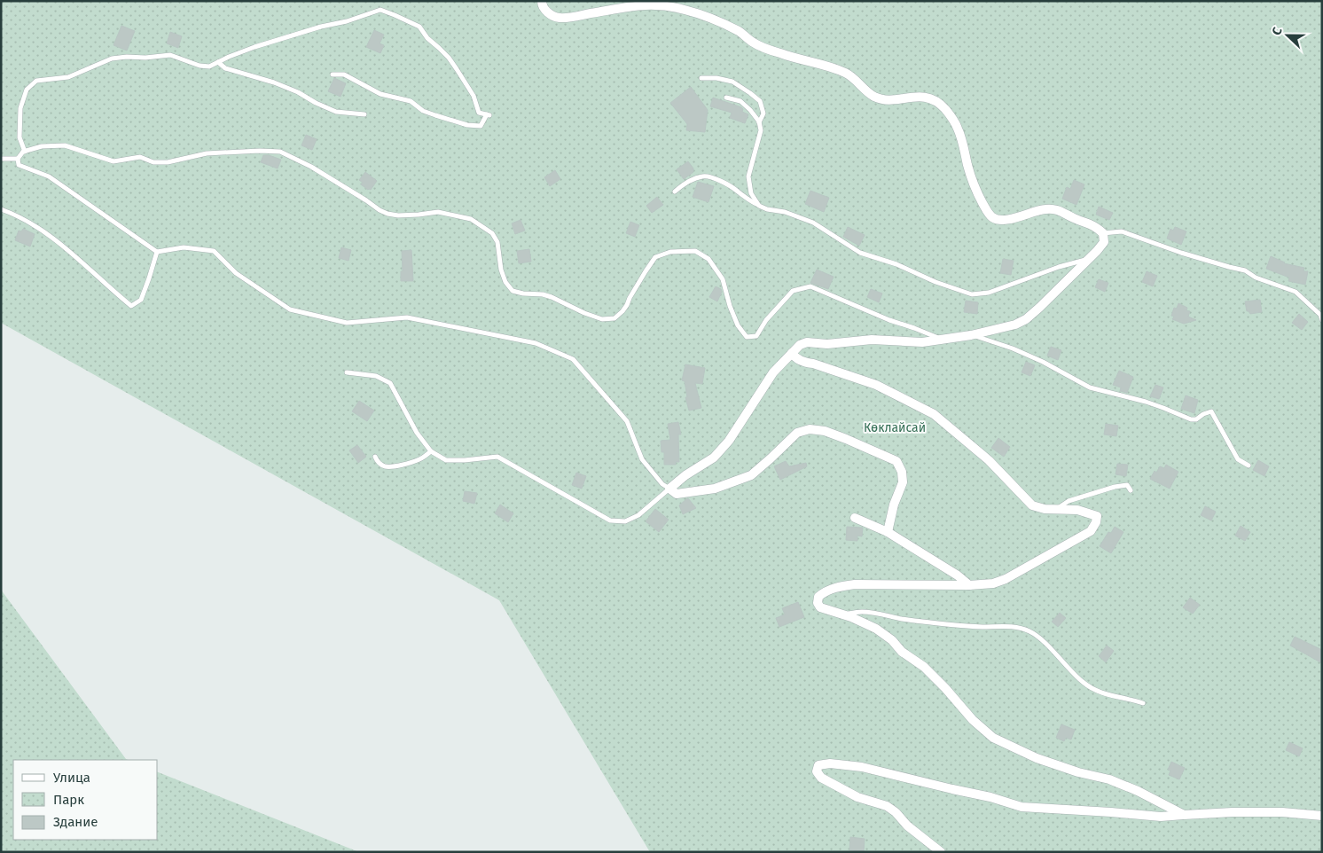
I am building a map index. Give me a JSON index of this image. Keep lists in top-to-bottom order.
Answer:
{
  "parks": ["Көклайсай"],
  "legend": ["Улица", "Парк", "Здание"],
  "north": "left"
}
